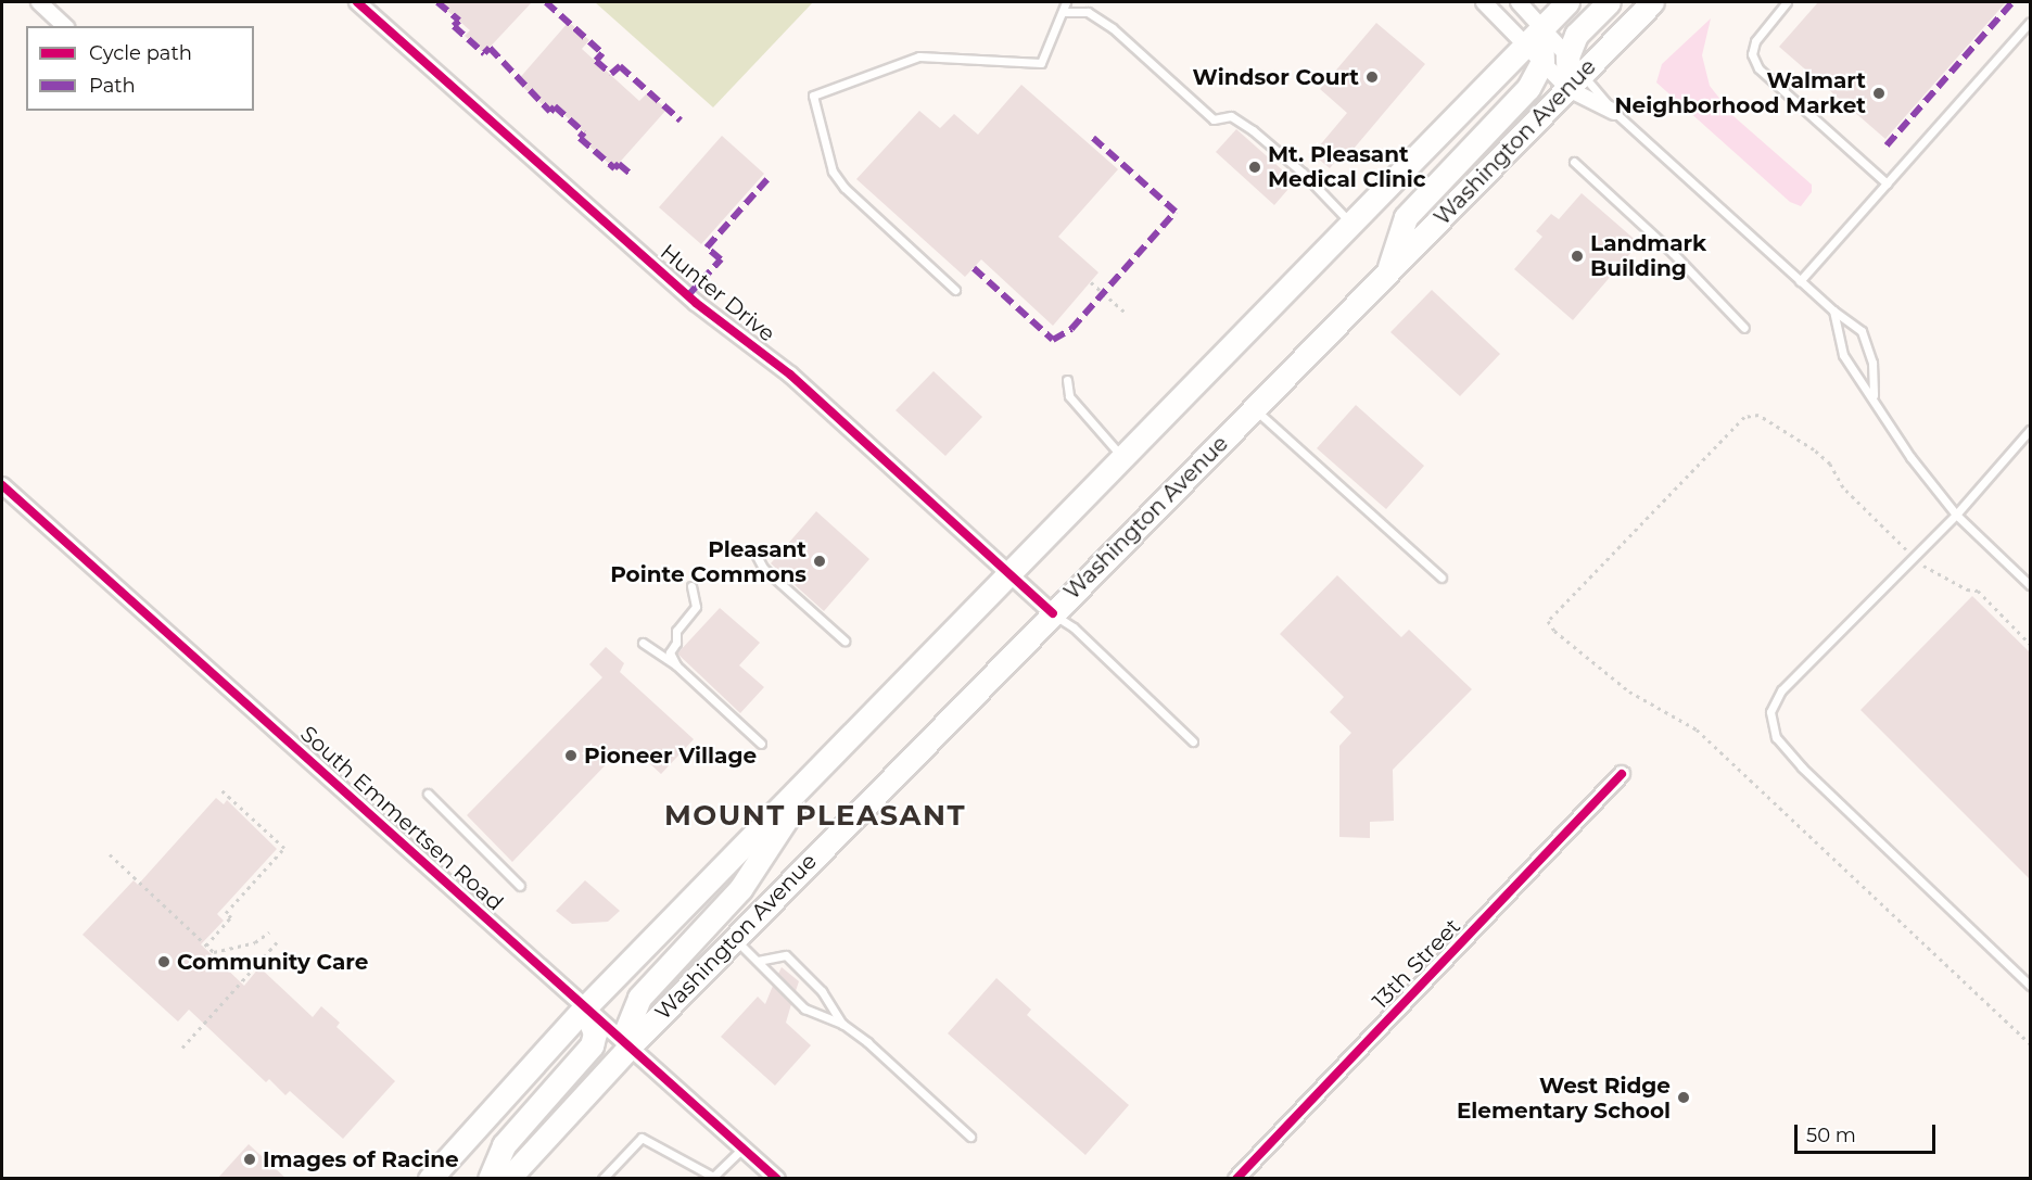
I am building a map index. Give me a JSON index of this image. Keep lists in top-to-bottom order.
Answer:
{
  "streets": {
    "main road": ["Washington Avenue"],
    "street": ["Hunter Drive", "South Emmertsen Road", "13th Street"]
  },
  "crossings": [
    ["Washington Avenue", "Hunter Drive"],
    ["Washington Avenue", "South Emmertsen Road"]
  ],
  "districts": ["MOUNT PLEASANT"],
  "places": [
    "Windsor Court",
    "Walmart Neighborhood Market",
    "Mt. Pleasant Medical Clinic",
    "Landmark Building",
    "Pleasant Pointe Commons",
    "Pioneer Village",
    "Community Care",
    "West Ridge Elementary School",
    "Images of Racine"
  ],
  "legend": ["Cycle path", "Path"],
  "scale_bar": "50 m"
}
